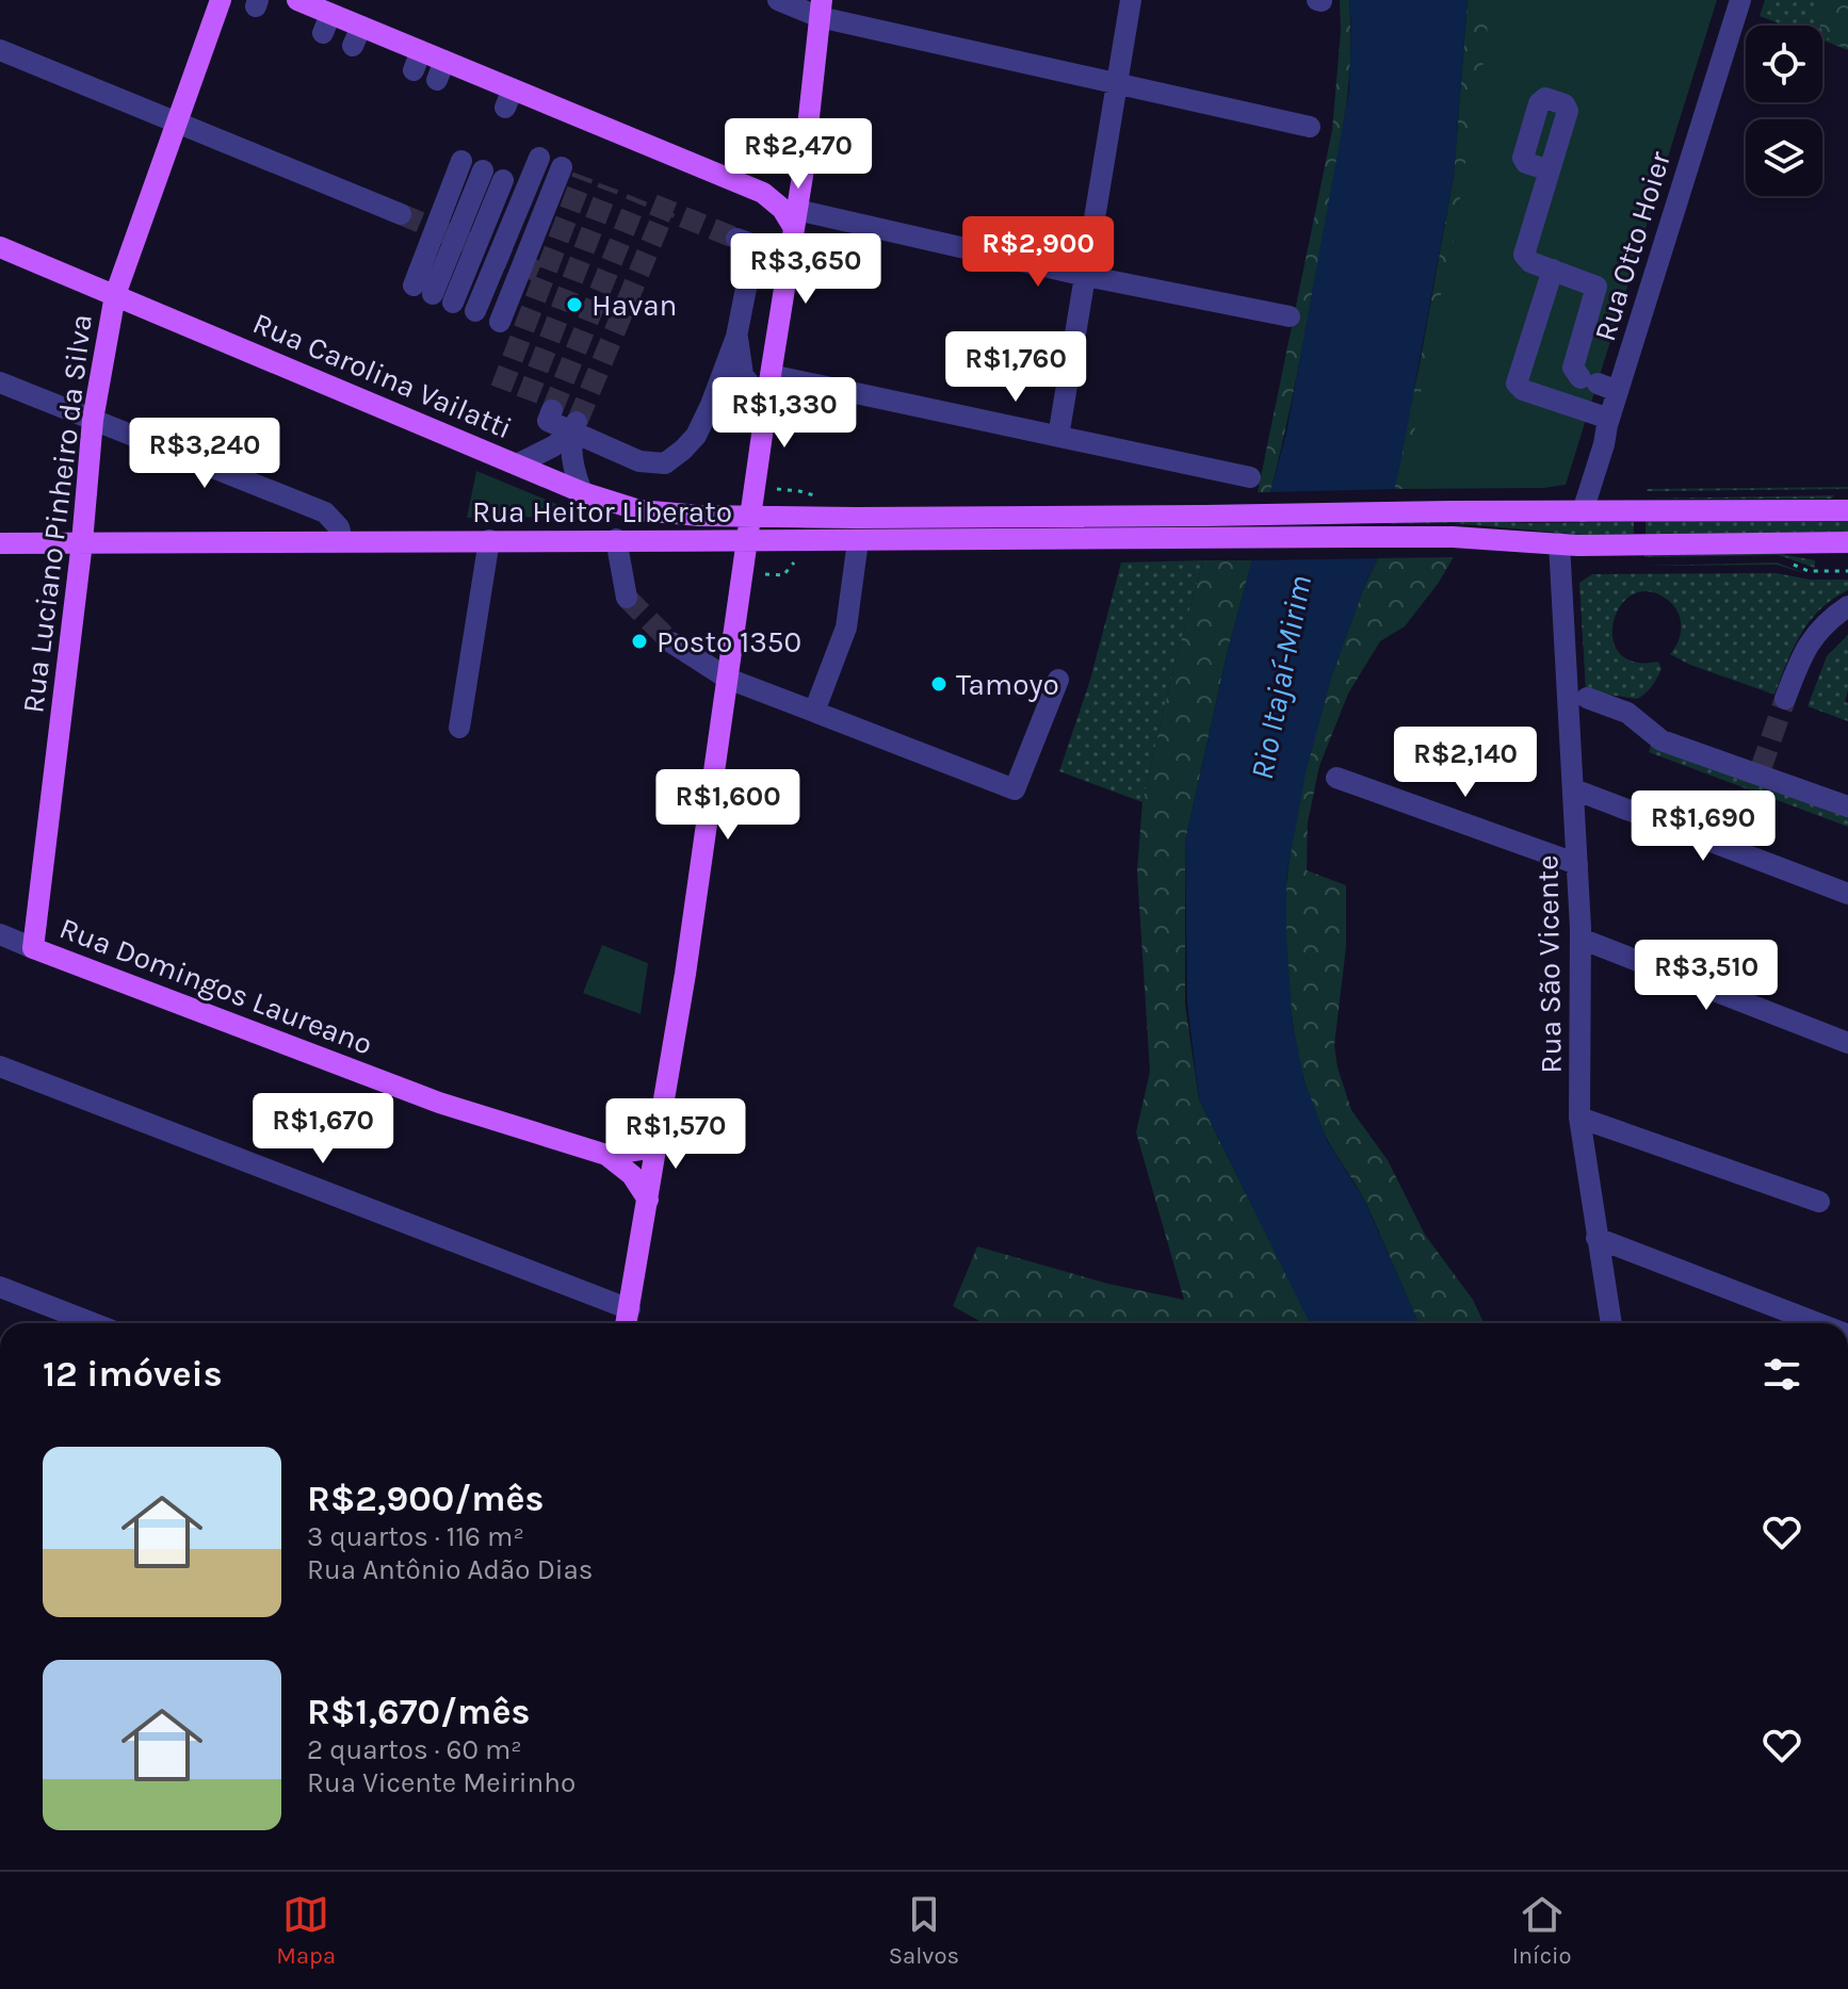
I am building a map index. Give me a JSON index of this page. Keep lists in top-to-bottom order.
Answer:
{
  "streets": {
    "main road": [
      "Rua Carolina Vailatti",
      "Rua Heitor Liberato",
      "Rua Luciano Pinheiro da Silva",
      "Rua Domingos Laureano"
    ],
    "street": ["Rua Otto Hoier", "Rua São Vicente"]
  },
  "crossings": [
    ["Rua Otto Hoier", "Rua Heitor Liberato"],
    ["Rua Carolina Vailatti", "Rua Heitor Liberato"],
    ["Rua Carolina Vailatti", "Rua Luciano Pinheiro da Silva"],
    ["Rua Heitor Liberato", "Rua Luciano Pinheiro da Silva"],
    ["Rua Heitor Liberato", "Rua São Vicente"],
    ["Rua Luciano Pinheiro da Silva", "Rua Domingos Laureano"]
  ],
  "water": ["Rio Itajaí-Mirim"],
  "places": ["Havan", "Posto 1350", "Tamoyo"],
  "page": {
    "price": [
      "R$2,470",
      "R$2,900",
      "R$3,650",
      "R$1,760",
      "R$1,330",
      "R$3,240",
      "R$2,140",
      "R$1,600",
      "R$1,690",
      "R$3,510",
      "R$1,670",
      "R$1,570"
    ],
    "heading": "12 imóveis",
    "list": [
      {
        "name": "R$2,900/mês",
        "note": "3 quartos · 116 m² · Rua Antônio Adão Dias"
      },
      {
        "name": "R$1,670/mês",
        "note": "2 quartos · 60 m² · Rua Vicente Meirinho"
      }
    ],
    "tabs": ["Mapa", "Salvos", "Início"]
  }
}
